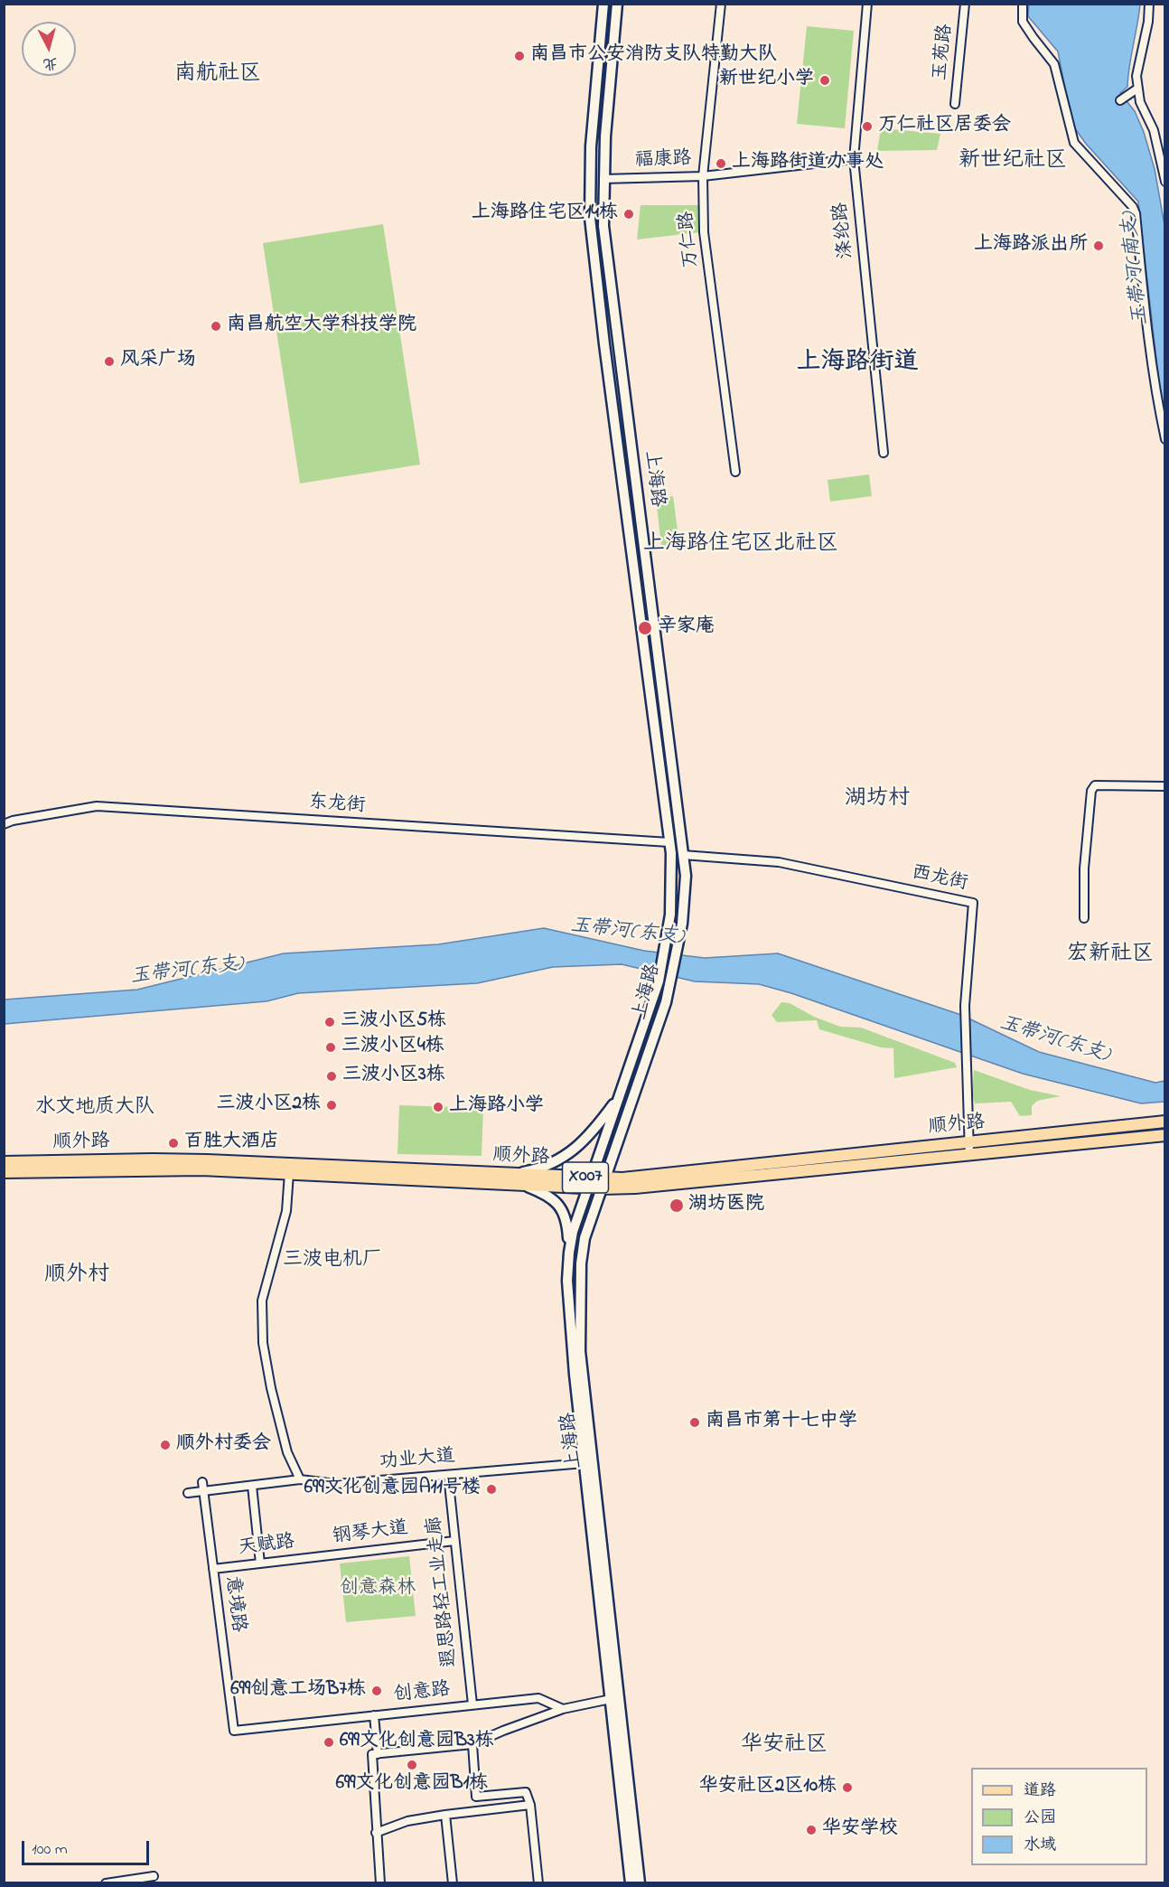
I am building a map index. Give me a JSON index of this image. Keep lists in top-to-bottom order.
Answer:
{
  "streets": {
    "main road": ["上海路", "顺外路", "X007"],
    "street": [
      "玉苑路",
      "福康路",
      "涤纶路",
      "万仁路",
      "东龙街",
      "西龙街",
      "功业大道",
      "钢琴大道",
      "天赋路",
      "遐思路轻工业走廊",
      "意境路",
      "创意路"
    ]
  },
  "crossings": [
    ["福康路", "涤纶路"],
    ["福康路", "万仁路"],
    ["福康路", "上海路"],
    ["上海路", "东龙街"],
    ["上海路", "西龙街"],
    ["上海路", "顺外路"],
    ["上海路", "功业大道"],
    ["西龙街", "顺外路"],
    ["功业大道", "遐思路轻工业走廊"],
    ["功业大道", "意境路"],
    ["钢琴大道", "天赋路"],
    ["钢琴大道", "遐思路轻工业走廊"],
    ["天赋路", "意境路"],
    ["遐思路轻工业走廊", "创意路"],
    ["意境路", "创意路"]
  ],
  "districts": [
    "南航社区",
    "新世纪社区",
    "上海路街道",
    "上海路住宅区北社区",
    "湖坊村",
    "宏新社区",
    "水文地质大队",
    "三波电机厂",
    "顺外村",
    "华安社区"
  ],
  "water": ["玉带河(南支)", "玉带河(东支)"],
  "parks": ["创意森林"],
  "places": [
    "南昌市公安消防支队特勤大队",
    "新世纪小学",
    "万仁社区居委会",
    "上海路街道办事处",
    "上海路住宅区14栋",
    "上海路派出所",
    "南昌航空大学科技学院",
    "风采广场",
    "辛家庵",
    "三波小区5栋",
    "三波小区4栋",
    "三波小区3栋",
    "三波小区2栋",
    "上海路小学",
    "百胜大酒店",
    "湖坊医院",
    "南昌市第十七中学",
    "顺外村委会",
    "699文化创意园A11号楼",
    "699创意工场B7栋",
    "699文化创意园B3栋",
    "699文化创意园B1栋",
    "华安社区2区10栋",
    "华安学校"
  ],
  "legend": ["道路", "公园", "水域"],
  "scale_bar": "100 m",
  "north": "bottom"
}
